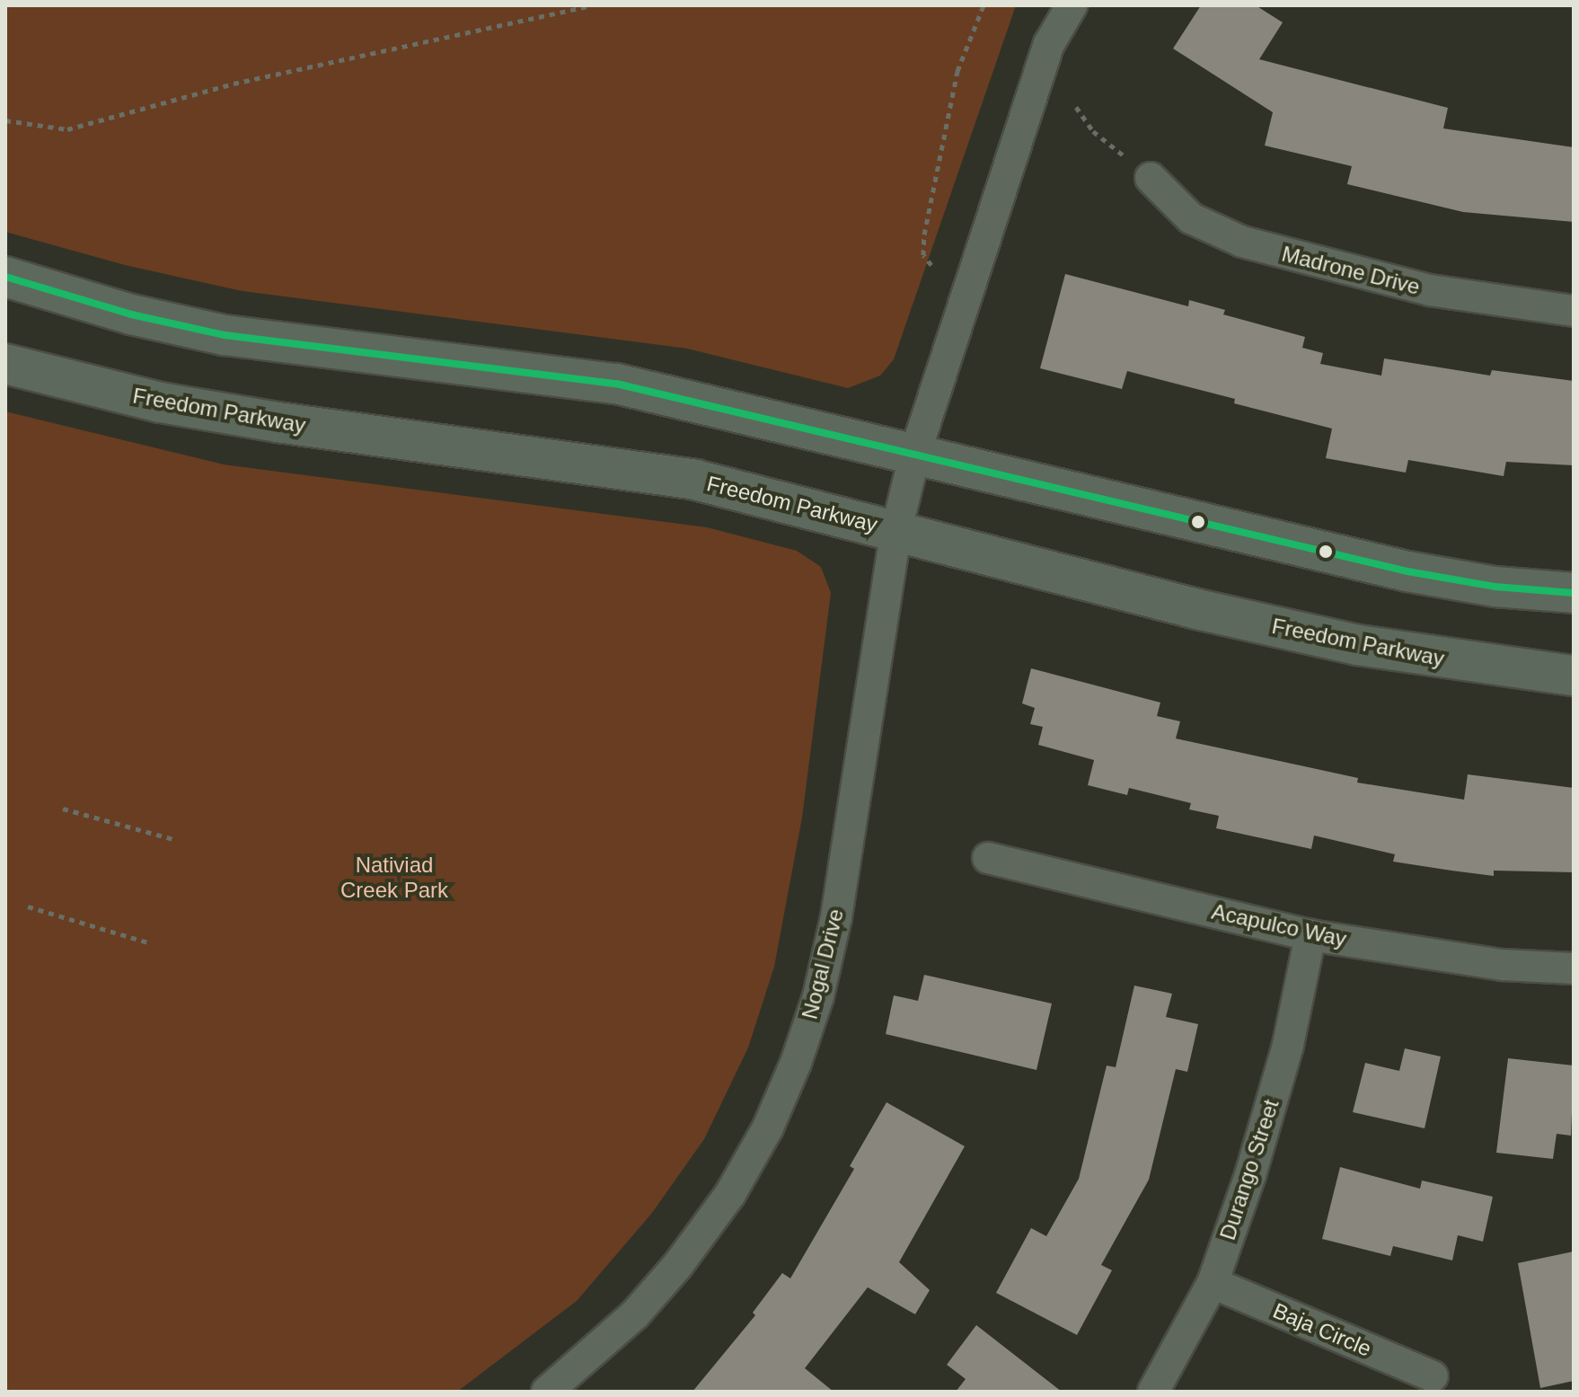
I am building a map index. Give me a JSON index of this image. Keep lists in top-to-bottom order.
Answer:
{
  "streets": {
    "main road": ["Freedom Parkway"],
    "street": [
      "Madrone Drive",
      "Acapulco Way",
      "Nogal Drive",
      "Durango Street",
      "Baja Circle"
    ]
  },
  "crossings": [
    ["Freedom Parkway", "Nogal Drive"],
    ["Acapulco Way", "Durango Street"],
    ["Durango Street", "Baja Circle"]
  ],
  "parks": ["Nativiad Creek Park"]
}
